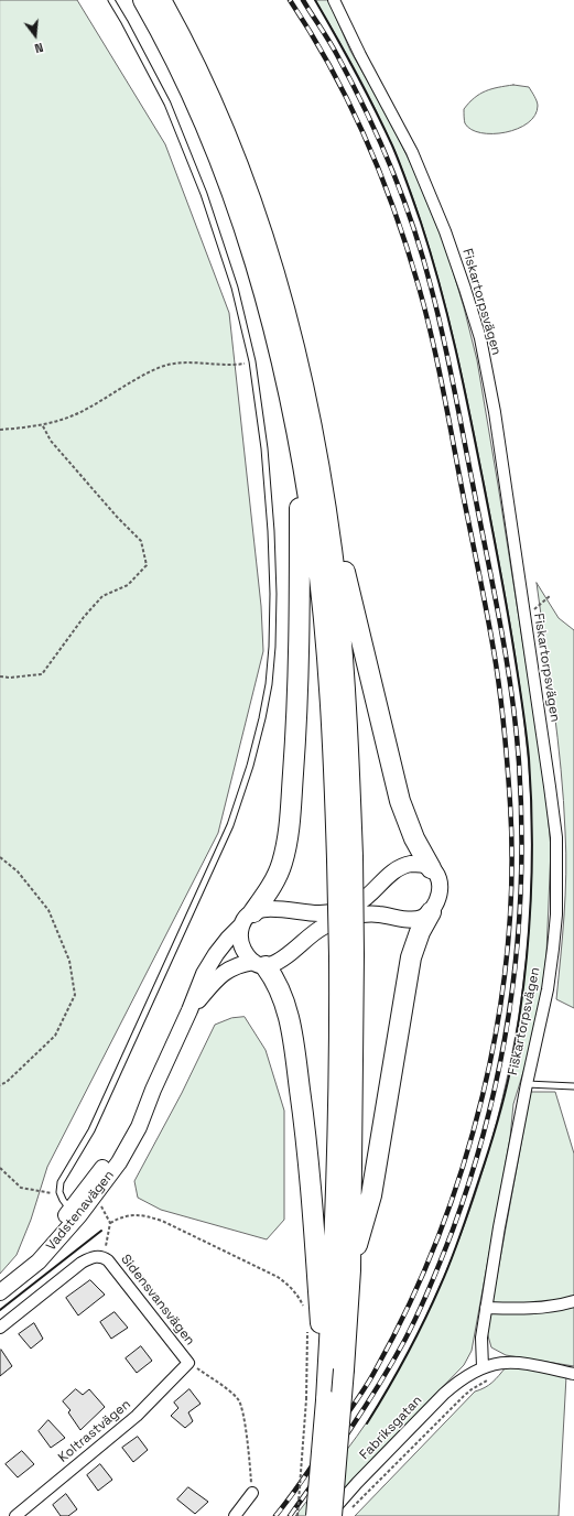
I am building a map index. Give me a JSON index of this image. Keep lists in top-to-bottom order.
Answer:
{
  "streets": {
    "main road": ["Vadstenavägen"],
    "street": [
      "Fiskartorpsvägen",
      "Sidensvansvägen",
      "Fabriksgatan",
      "Koltrastvägen"
    ]
  },
  "crossings": [
    ["Fiskartorpsvägen", "Fabriksgatan"],
    ["Sidensvansvägen", "Koltrastvägen"]
  ],
  "north": "bottom"
}
